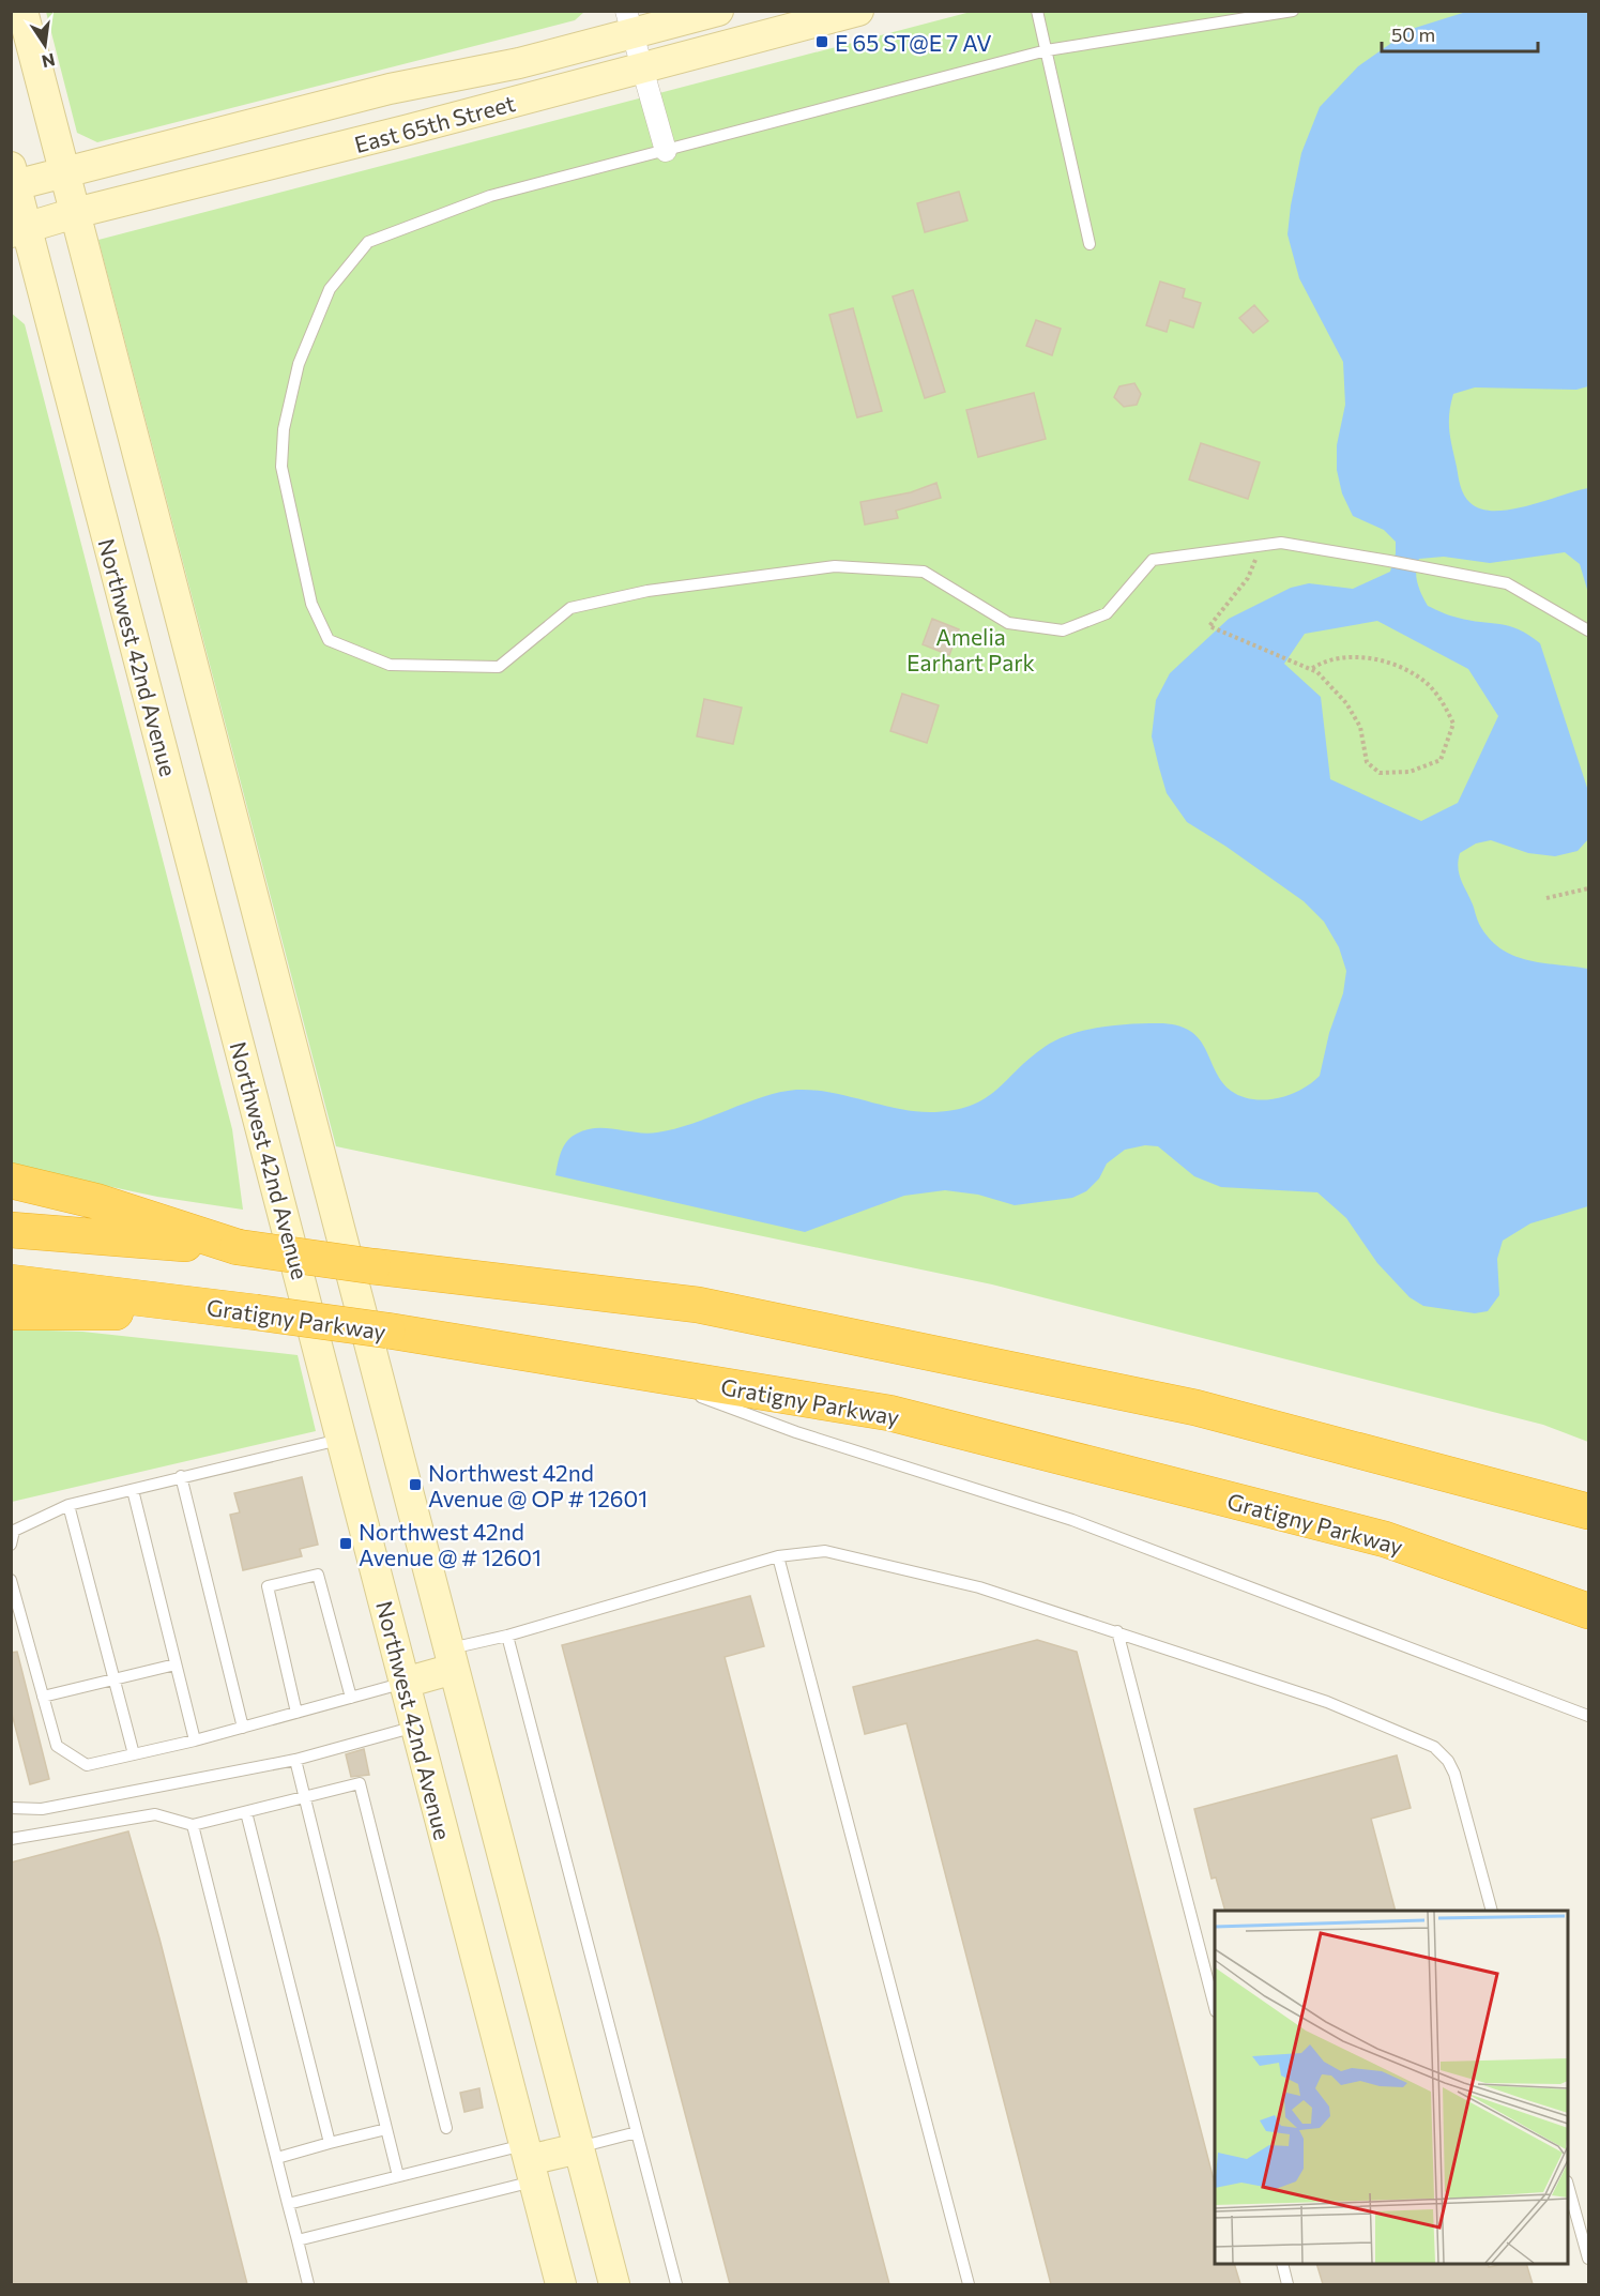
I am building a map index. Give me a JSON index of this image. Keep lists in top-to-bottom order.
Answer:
{
  "streets": {
    "highway": ["Gratigny Parkway"],
    "main road": ["East 65th Street", "Northwest 42nd Avenue"]
  },
  "crossings": [
    ["East 65th Street", "Northwest 42nd Avenue"]
  ],
  "parks": ["Amelia Earhart Park"],
  "places": {
    "transit": ["E 65 ST@E 7 AV", "Northwest 42nd Avenue @ OP # 12601", "Northwest 42nd Avenue @ # 12601"]
  },
  "scale_bar": "50 m",
  "north": "bottom"
}
